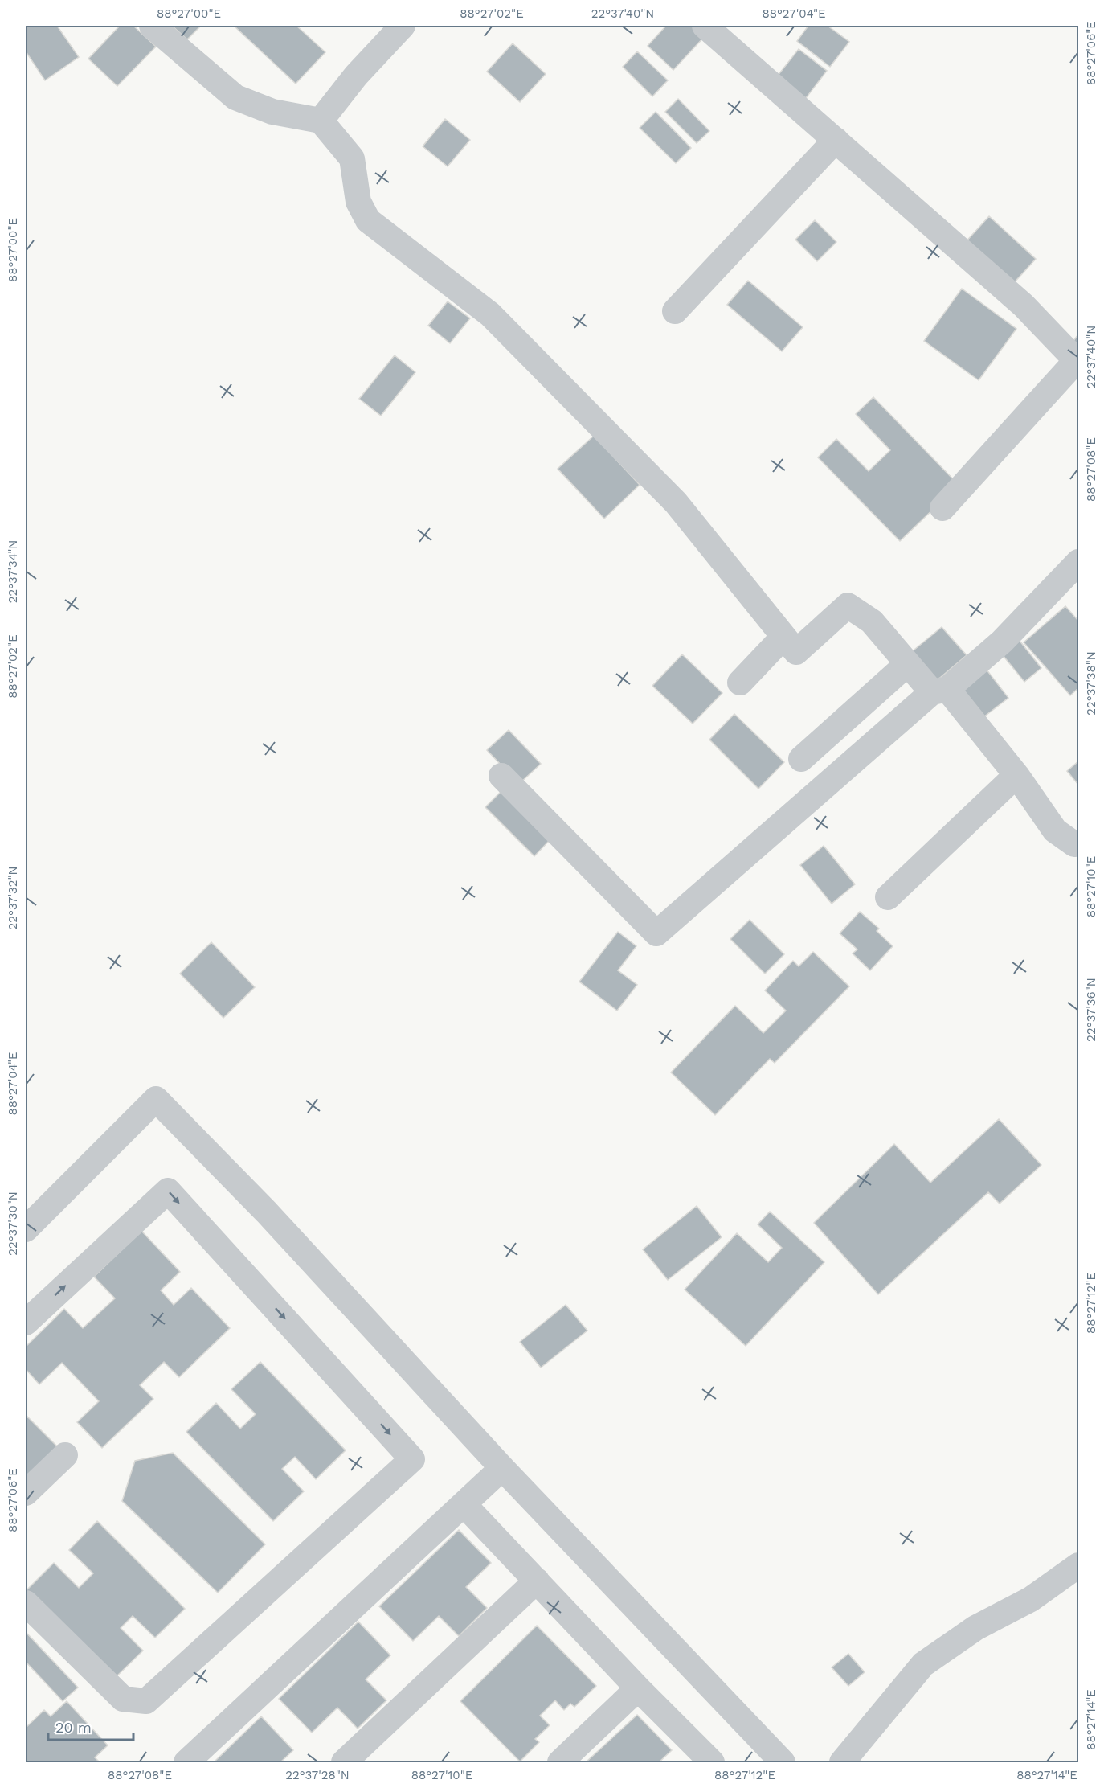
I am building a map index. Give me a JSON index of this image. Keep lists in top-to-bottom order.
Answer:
{
  "scale_bar": "20 m",
  "coordinates": [
    "88°27'00\"E",
    "88°27'02\"E",
    "22°37'40\"N",
    "88°27'04\"E",
    "88°27'06\"E",
    "88°27'08\"E",
    "22°37'34\"N",
    "22°37'38\"N",
    "88°27'10\"E",
    "22°37'32\"N",
    "22°37'36\"N",
    "22°37'30\"N",
    "88°27'12\"E",
    "88°27'14\"E",
    "22°37'28\"N"
  ]
}
